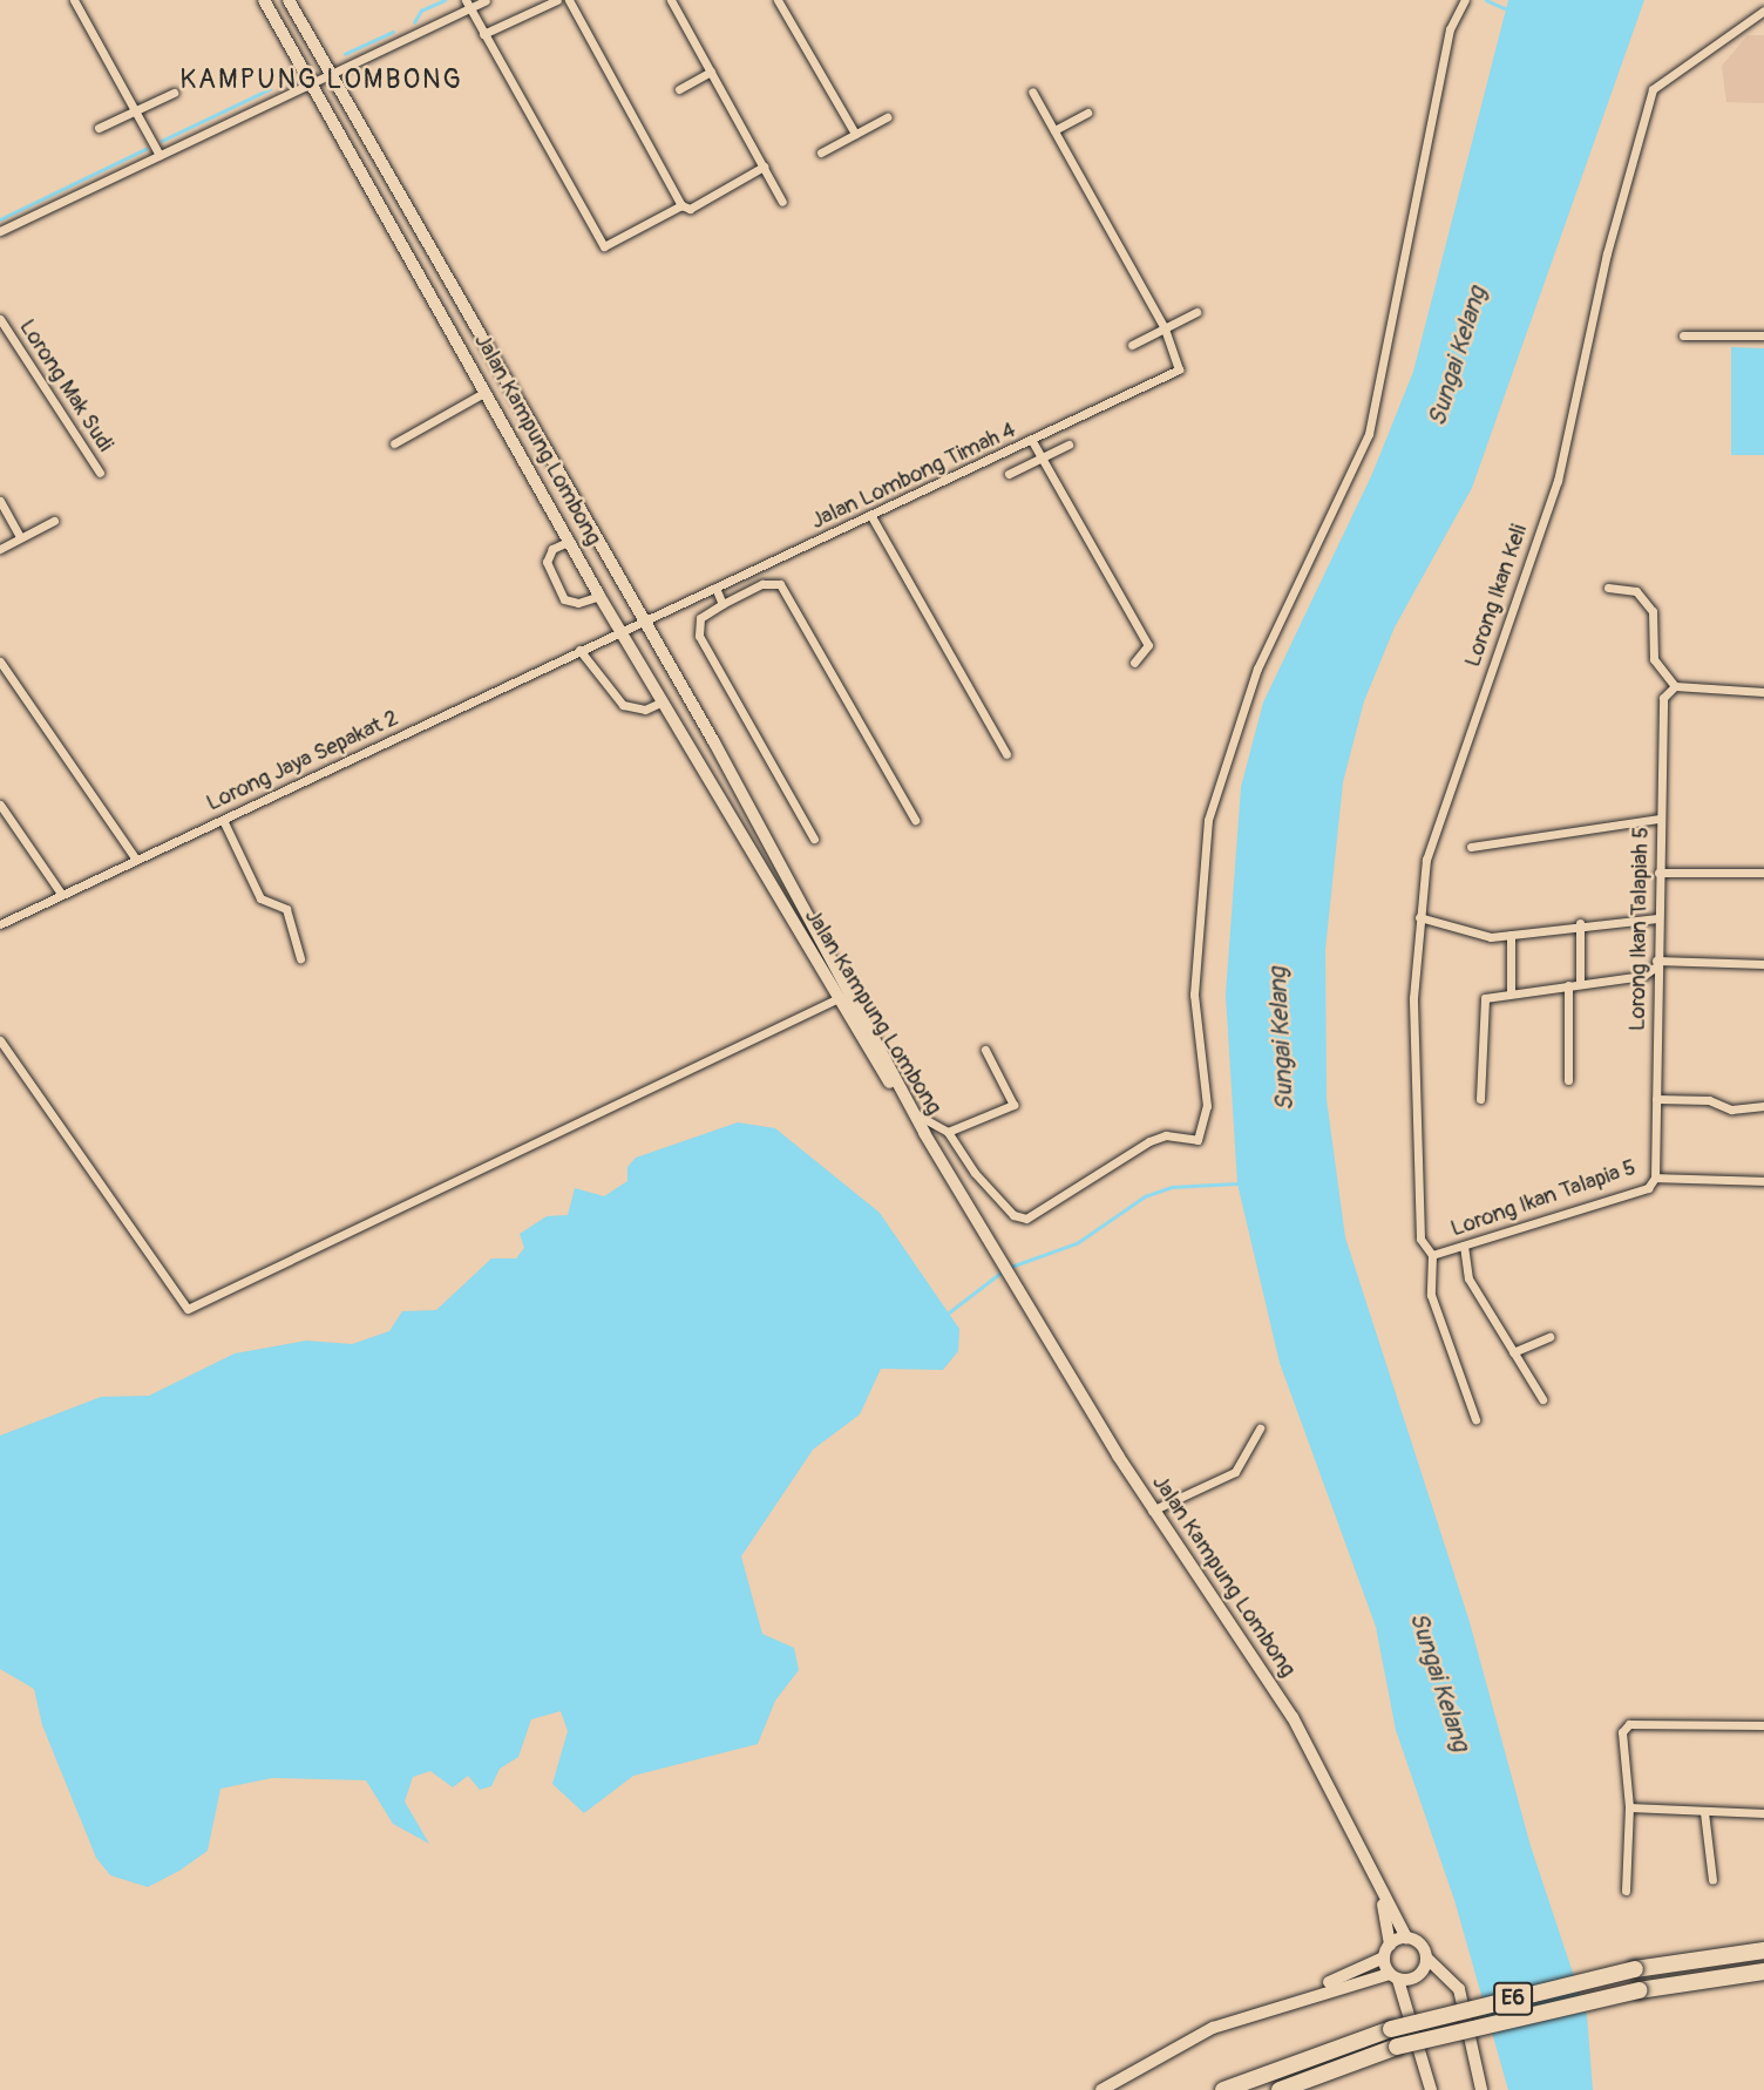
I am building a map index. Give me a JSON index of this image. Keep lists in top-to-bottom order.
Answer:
{
  "streets": {
    "highway": ["E6"],
    "street": [
      "Lorong Mak Sudi",
      "Jalan Kampung Lombong",
      "Jalan Lombong Timah 4",
      "Lorong Ikan Keli",
      "Lorong Jaya Sepakat 2",
      "Lorong Ikan Talapiah 5",
      "Lorong Ikan Talapia 5"
    ]
  },
  "crossings": [
    ["Jalan Kampung Lombong", "Jalan Lombong Timah 4"],
    ["Jalan Kampung Lombong", "Lorong Jaya Sepakat 2"],
    ["Jalan Lombong Timah 4", "Lorong Jaya Sepakat 2"],
    ["Lorong Ikan Keli", "Lorong Ikan Talapia 5"],
    ["Lorong Ikan Talapiah 5", "Lorong Ikan Talapia 5"]
  ],
  "districts": ["KAMPUNG LOMBONG"],
  "water": ["Sungai Kelang"]
}
